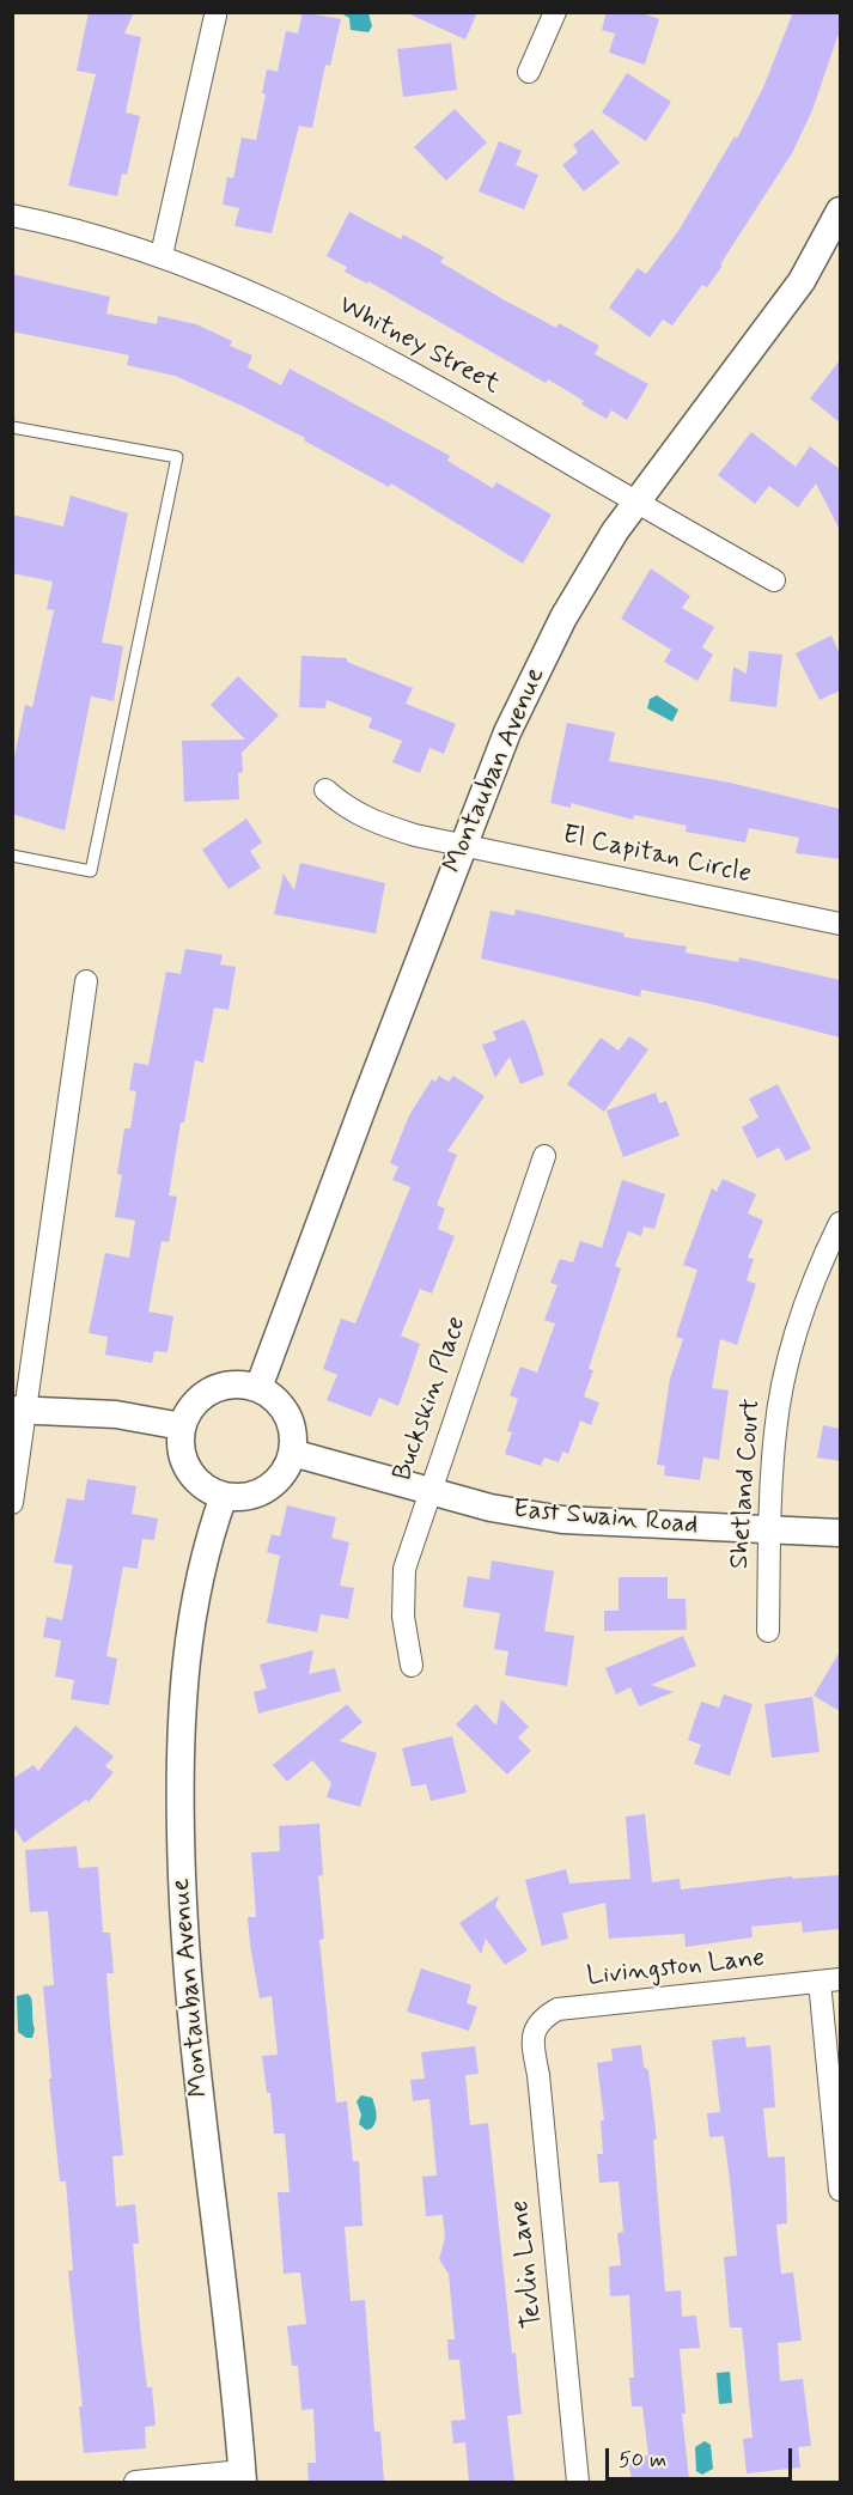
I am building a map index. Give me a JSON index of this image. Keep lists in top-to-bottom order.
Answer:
{
  "streets": {
    "street": [
      "Whitney Street",
      "Montauban Avenue",
      "El Capitan Circle",
      "Buckskin Place",
      "Shetland Court",
      "East Swain Road",
      "Livingston Lane",
      "Tevlin Lane"
    ]
  },
  "crossings": [
    ["Whitney Street", "Montauban Avenue"],
    ["Montauban Avenue", "El Capitan Circle"],
    ["Montauban Avenue", "East Swain Road"],
    ["Buckskin Place", "East Swain Road"],
    ["Shetland Court", "East Swain Road"],
    ["Livingston Lane", "Tevlin Lane"]
  ],
  "scale_bar": "50 m"
}
